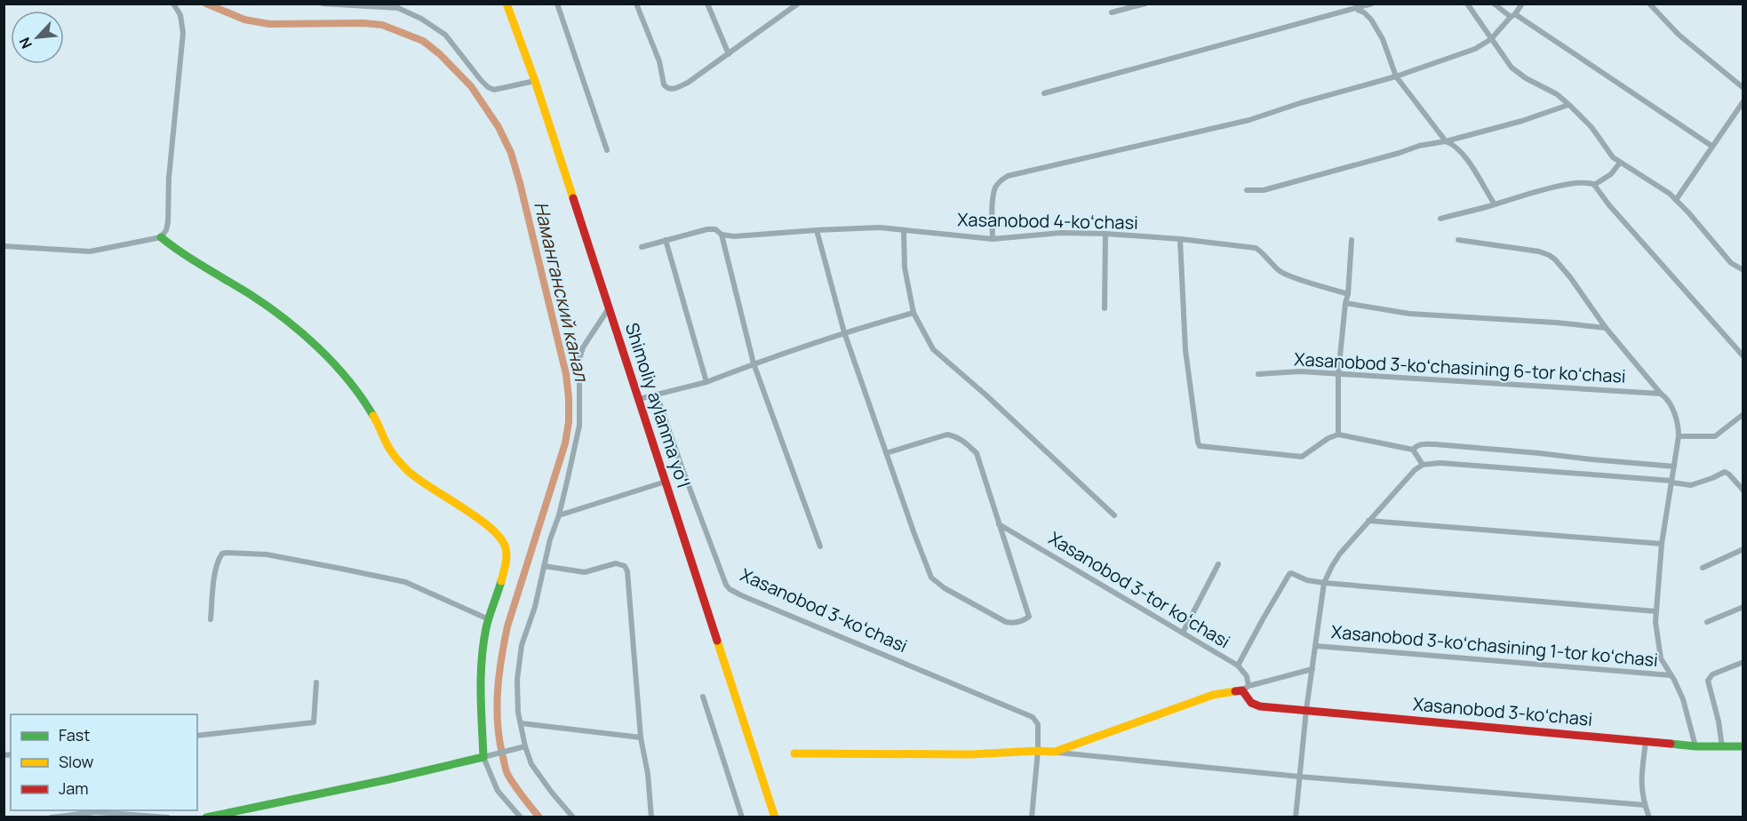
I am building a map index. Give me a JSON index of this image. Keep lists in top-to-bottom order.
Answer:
{
  "streets": {
    "street": [
      "Xasanobod 4-koʻchasi",
      "Xasanobod 3-koʻchasining 6-tor koʻchasi",
      "Shimoliy aylanma yoʻl",
      "Xasanobod 3-tor koʻchasi",
      "Xasanobod 3-koʻchasi",
      "Xasanobod 3-koʻchasining 1-tor koʻchasi"
    ]
  },
  "crossings": [
    ["Xasanobod 3-tor koʻchasi", "Xasanobod 3-koʻchasi"]
  ],
  "water": ["Наманганский канал"],
  "legend": ["Fast", "Slow", "Jam"],
  "north": "bottom left"
}
